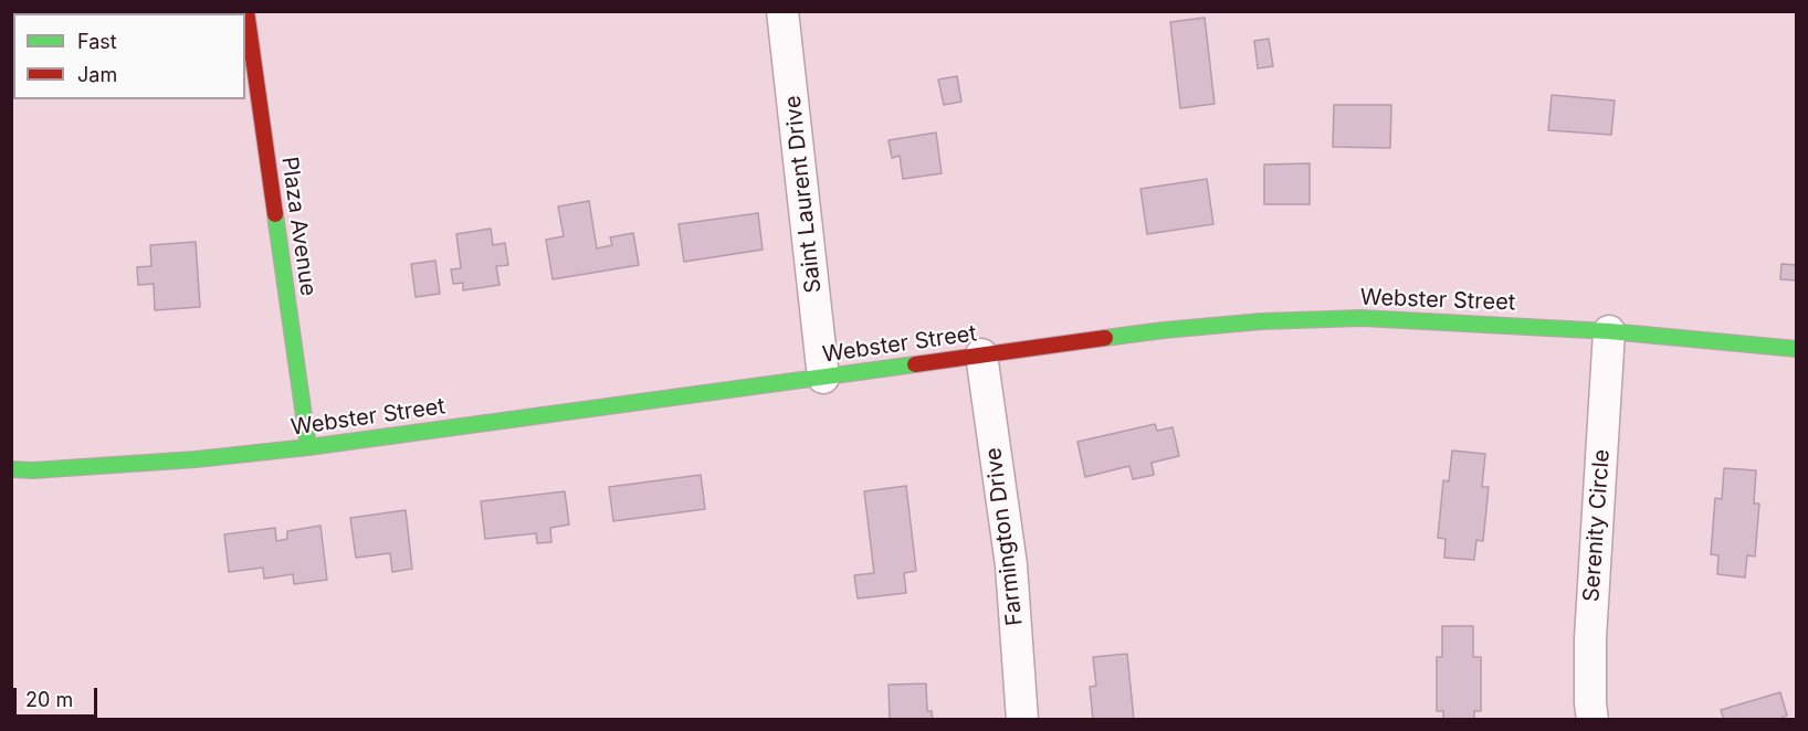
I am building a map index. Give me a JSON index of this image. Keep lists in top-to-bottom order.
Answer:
{
  "streets": {
    "main road": ["Plaza Avenue", "Webster Street"],
    "street": ["Saint Laurent Drive", "Serenity Circle", "Farmington Drive"]
  },
  "crossings": [
    ["Saint Laurent Drive", "Webster Street"],
    ["Plaza Avenue", "Webster Street"],
    ["Webster Street", "Serenity Circle"],
    ["Webster Street", "Farmington Drive"]
  ],
  "legend": ["Fast", "Jam"],
  "scale_bar": "20 m"
}
